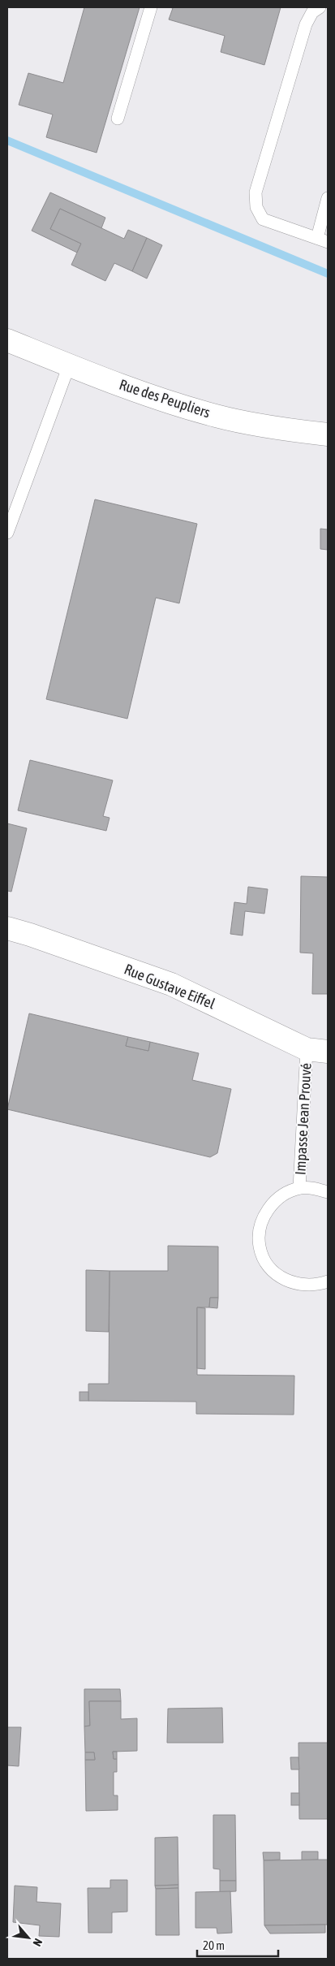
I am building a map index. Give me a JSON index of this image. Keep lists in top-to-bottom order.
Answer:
{
  "streets": {
    "street": ["Rue des Peupliers", "Rue Gustave Eiffel"],
    "lane": ["Impasse Jean Prouvé"]
  },
  "crossings": [
    ["Rue Gustave Eiffel", "Impasse Jean Prouvé"]
  ],
  "scale_bar": "20 m",
  "north": "bottom right"
}
